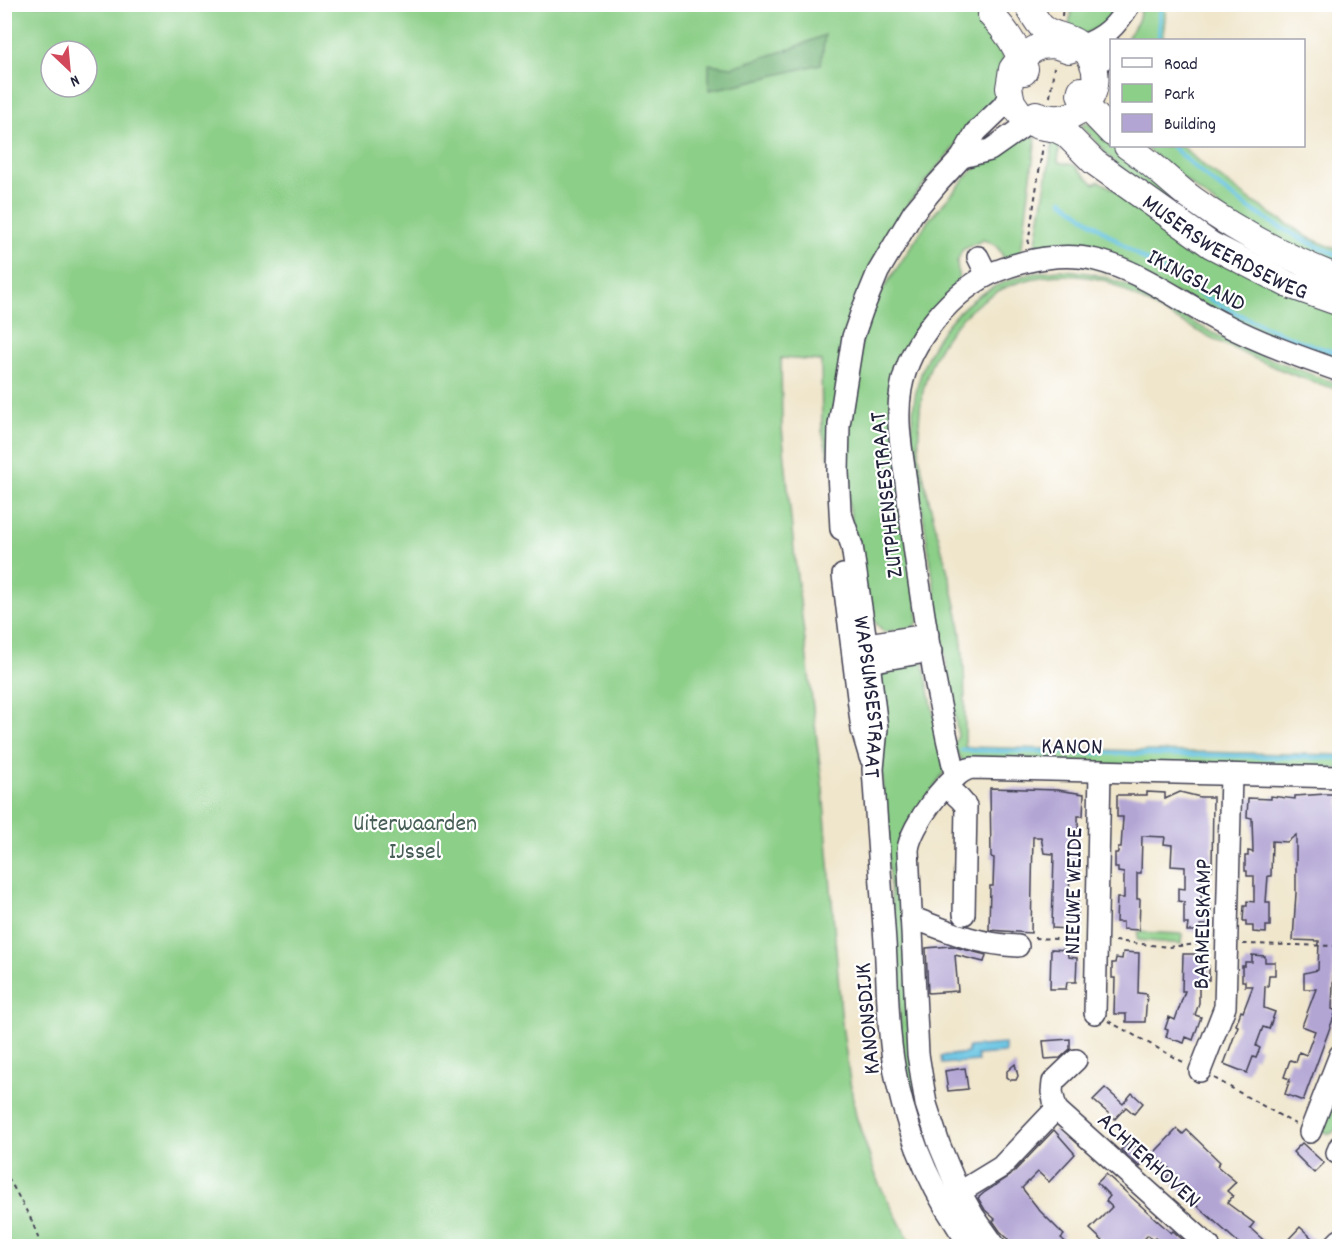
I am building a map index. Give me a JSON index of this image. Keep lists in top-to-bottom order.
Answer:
{
  "streets": {
    "main road": ["MUSERSWEERDSEWEG"],
    "street": [
      "IKINGSLAND",
      "ZUTPHENSESTRAAT",
      "WAPSUMSESTRAAT",
      "KANON",
      "NIEUWE WEIDE",
      "BARMELSKAMP",
      "KANONSDIJK",
      "ACHTERHOVEN"
    ]
  },
  "crossings": [
    ["MUSERSWEERDSEWEG", "WAPSUMSESTRAAT"],
    ["IKINGSLAND", "ZUTPHENSESTRAAT"],
    ["ZUTPHENSESTRAAT", "KANON"],
    ["ZUTPHENSESTRAAT", "KANONSDIJK"],
    ["WAPSUMSESTRAAT", "KANONSDIJK"],
    ["KANON", "NIEUWE WEIDE"],
    ["KANON", "BARMELSKAMP"],
    ["KANON", "KANONSDIJK"]
  ],
  "parks": ["Uiterwaarden IJssel"],
  "legend": ["Road", "Park", "Building"],
  "north": "bottom right"
}
